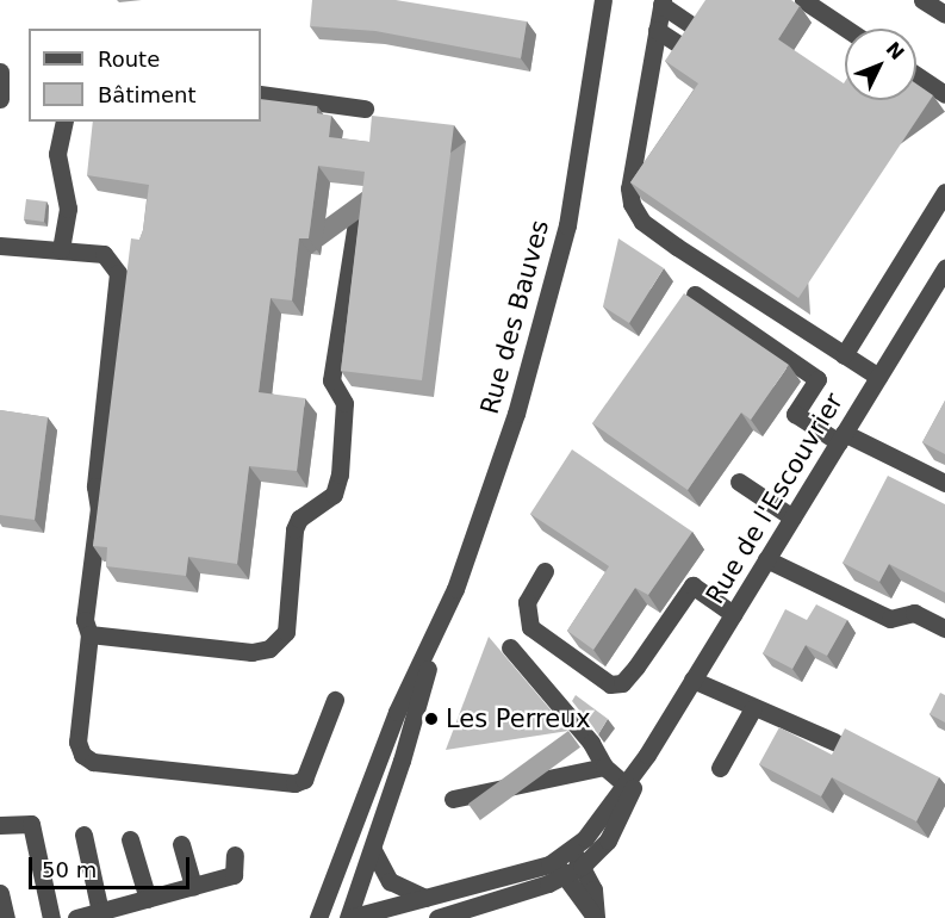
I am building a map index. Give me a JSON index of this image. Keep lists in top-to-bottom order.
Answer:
{
  "streets": {
    "street": ["Rue des Bauves", "Rue de l'Escouvrier"]
  },
  "crossings": [
    ["Rue des Bauves", "Rue de l'Escouvrier"]
  ],
  "places": ["Les Perreux"],
  "legend": ["Route", "Bâtiment"],
  "scale_bar": "50 m",
  "north": "top right"
}
